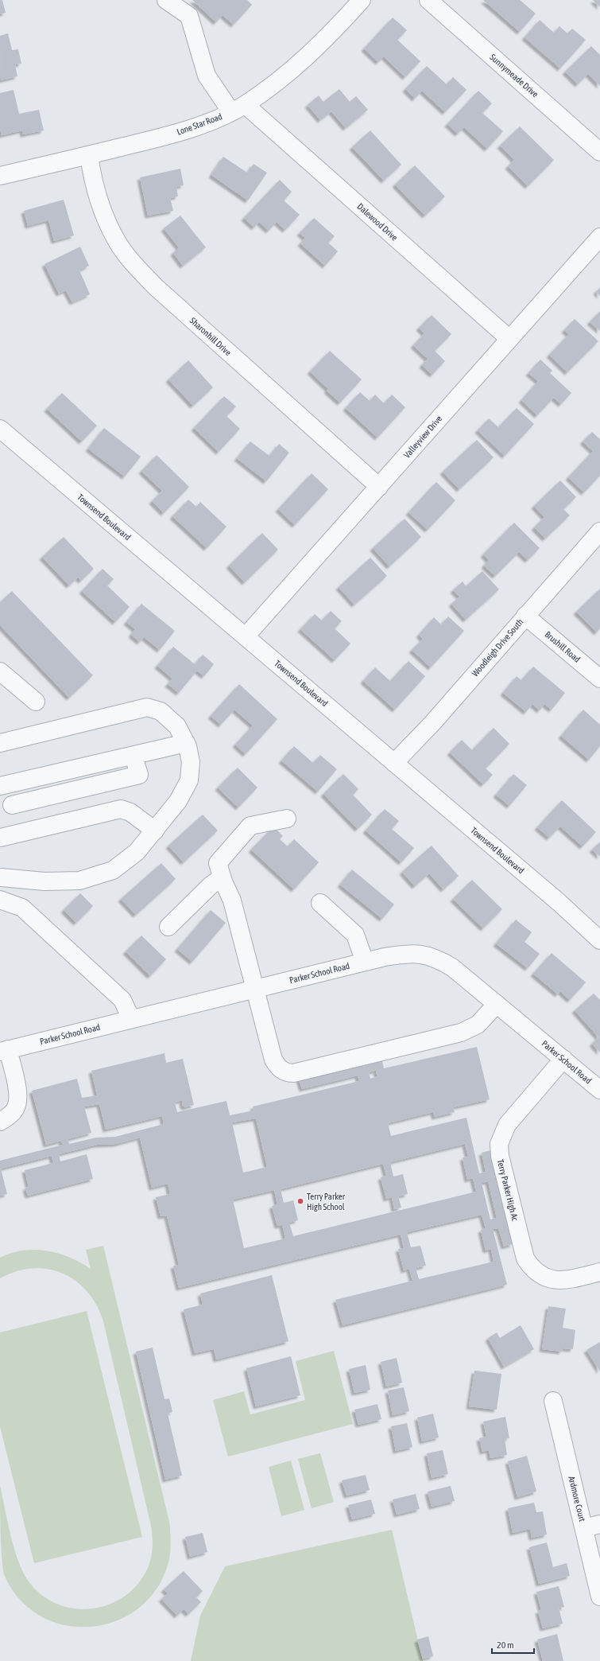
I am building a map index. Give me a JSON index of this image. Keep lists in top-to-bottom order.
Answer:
{
  "streets": {
    "street": [
      "Sunnymeade Drive",
      "Lone Star Road",
      "Dalewood Drive",
      "Sharonhill Drive",
      "Valleyview Drive",
      "Townsend Boulevard",
      "Brushill Road",
      "Woodleigh Drive South",
      "Parker School Road",
      "Terry Parker High Ac",
      "Ardmore Court"
    ]
  },
  "crossings": [
    ["Lone Star Road", "Dalewood Drive"],
    ["Lone Star Road", "Sharonhill Drive"],
    ["Dalewood Drive", "Valleyview Drive"],
    ["Sharonhill Drive", "Valleyview Drive"],
    ["Valleyview Drive", "Townsend Boulevard"],
    ["Townsend Boulevard", "Woodleigh Drive South"],
    ["Brushill Road", "Woodleigh Drive South"],
    ["Parker School Road", "Terry Parker High Ac"]
  ],
  "places": ["Terry Parker High School"],
  "scale_bar": "20 m"
}
